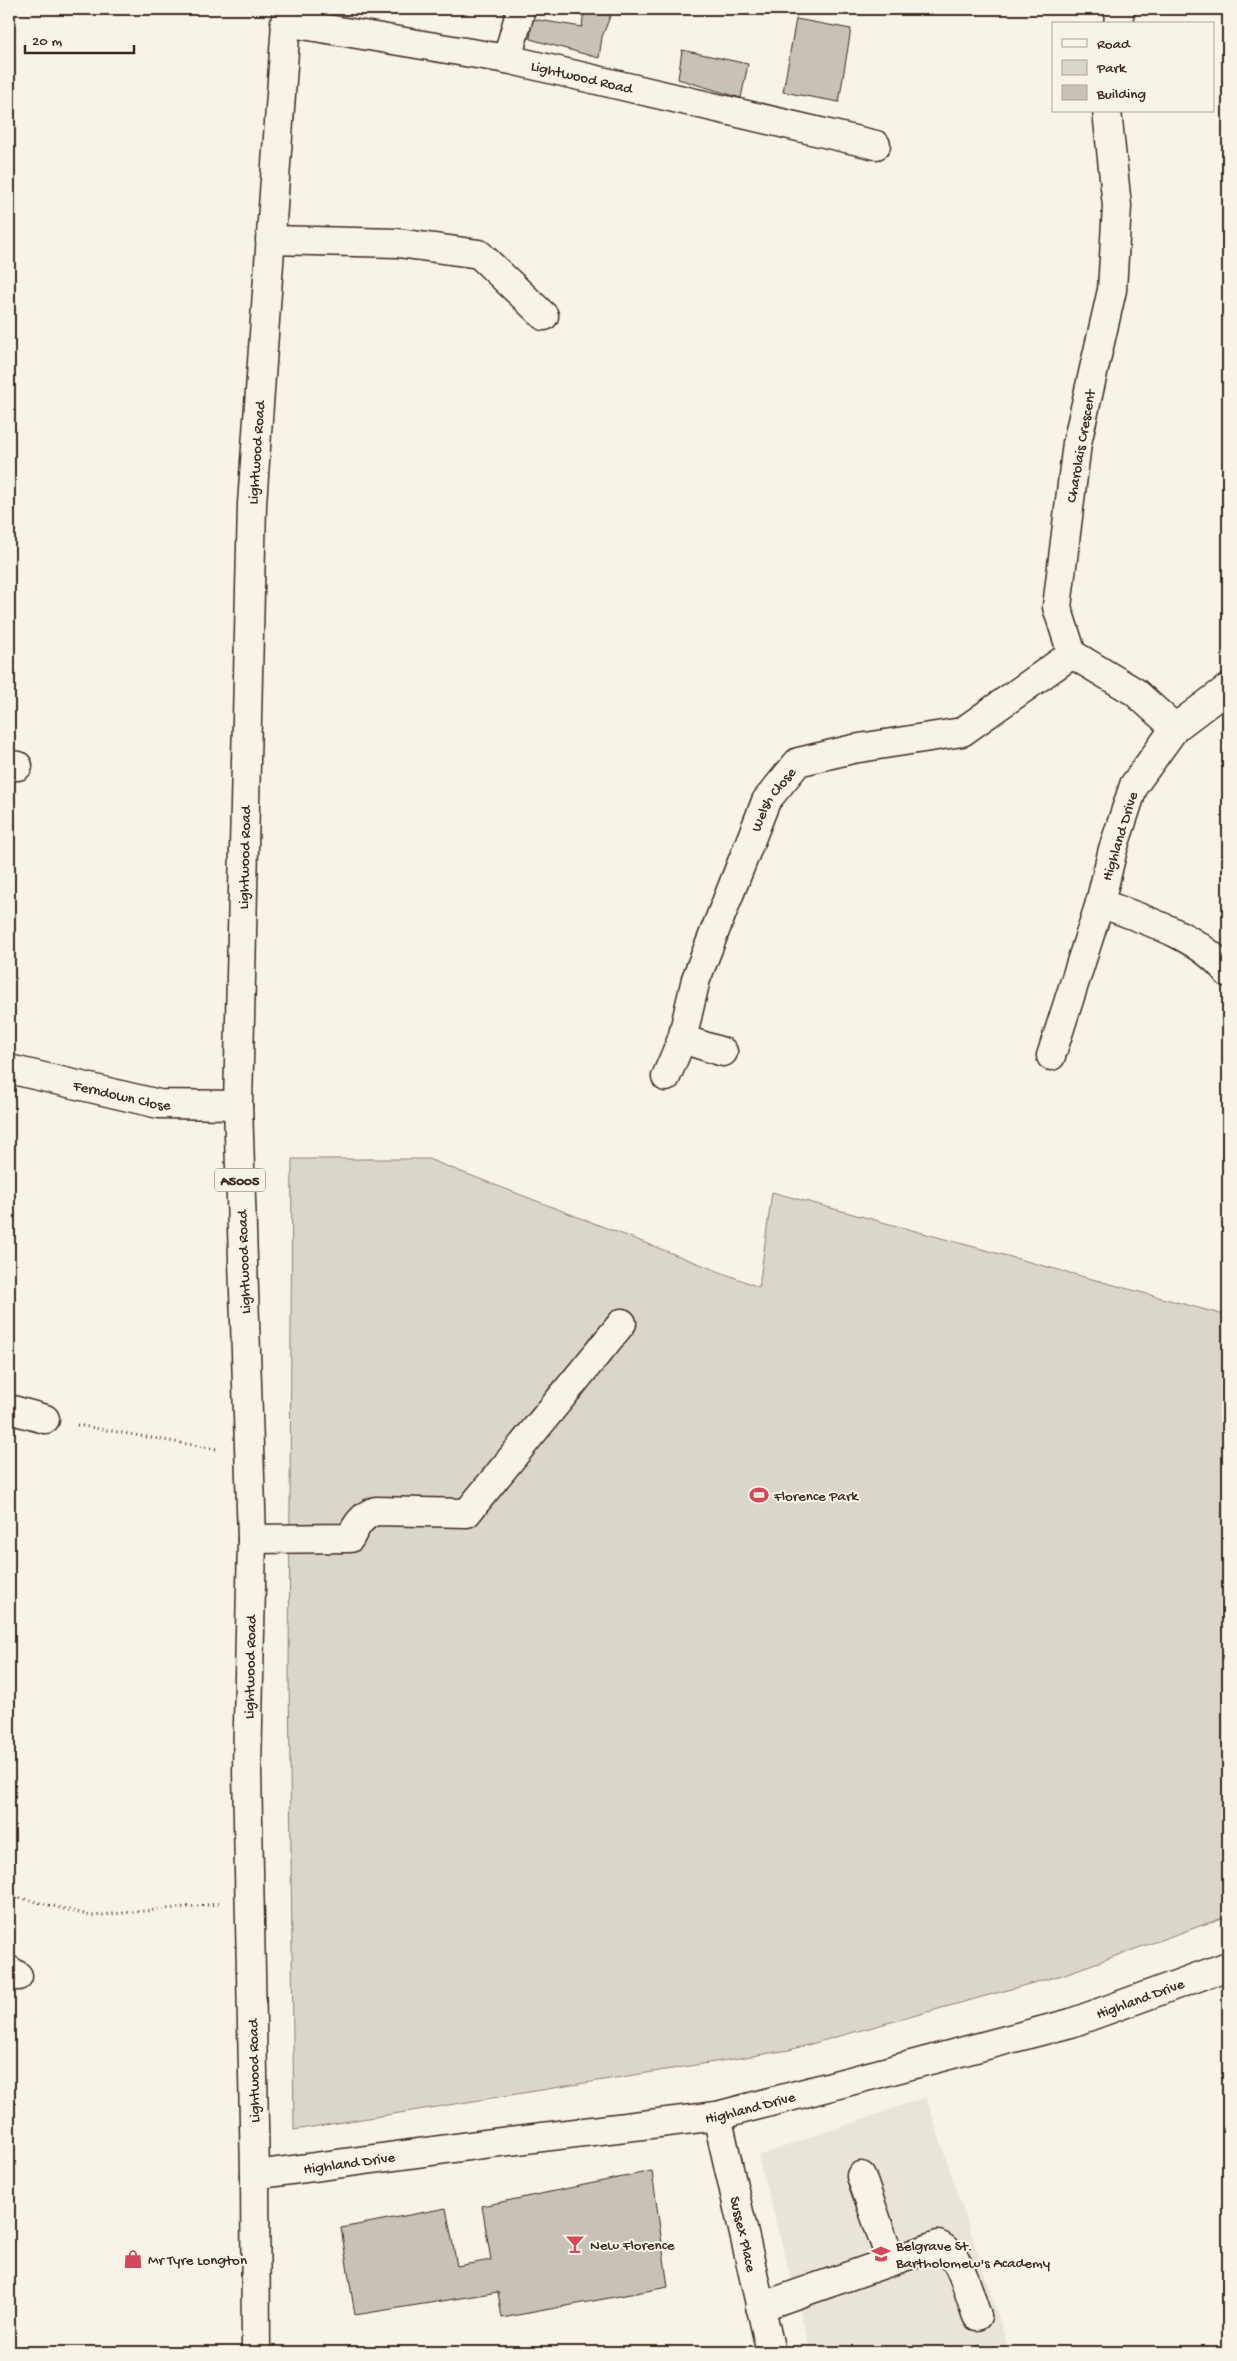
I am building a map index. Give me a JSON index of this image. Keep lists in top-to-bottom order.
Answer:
{
  "streets": {
    "street": [
      "Lightwood Road",
      "Charolais Crescent",
      "Welsh Close",
      "Highland Drive",
      "Ferndown Close",
      "A5005",
      "Sussex Place"
    ]
  },
  "crossings": [
    ["Lightwood Road", "Highland Drive"],
    ["Lightwood Road", "Ferndown Close"],
    ["Charolais Crescent", "Welsh Close"],
    ["Highland Drive", "Sussex Place"]
  ],
  "places": {
    "sports": ["Florence Park"],
    "bar": ["New Florence"],
    "school or university": ["Belgrave St. Bartholomew's Academy"],
    "shop": ["Mr Tyre Longton"]
  },
  "legend": ["Road", "Park", "Building"],
  "scale_bar": "20 m"
}
